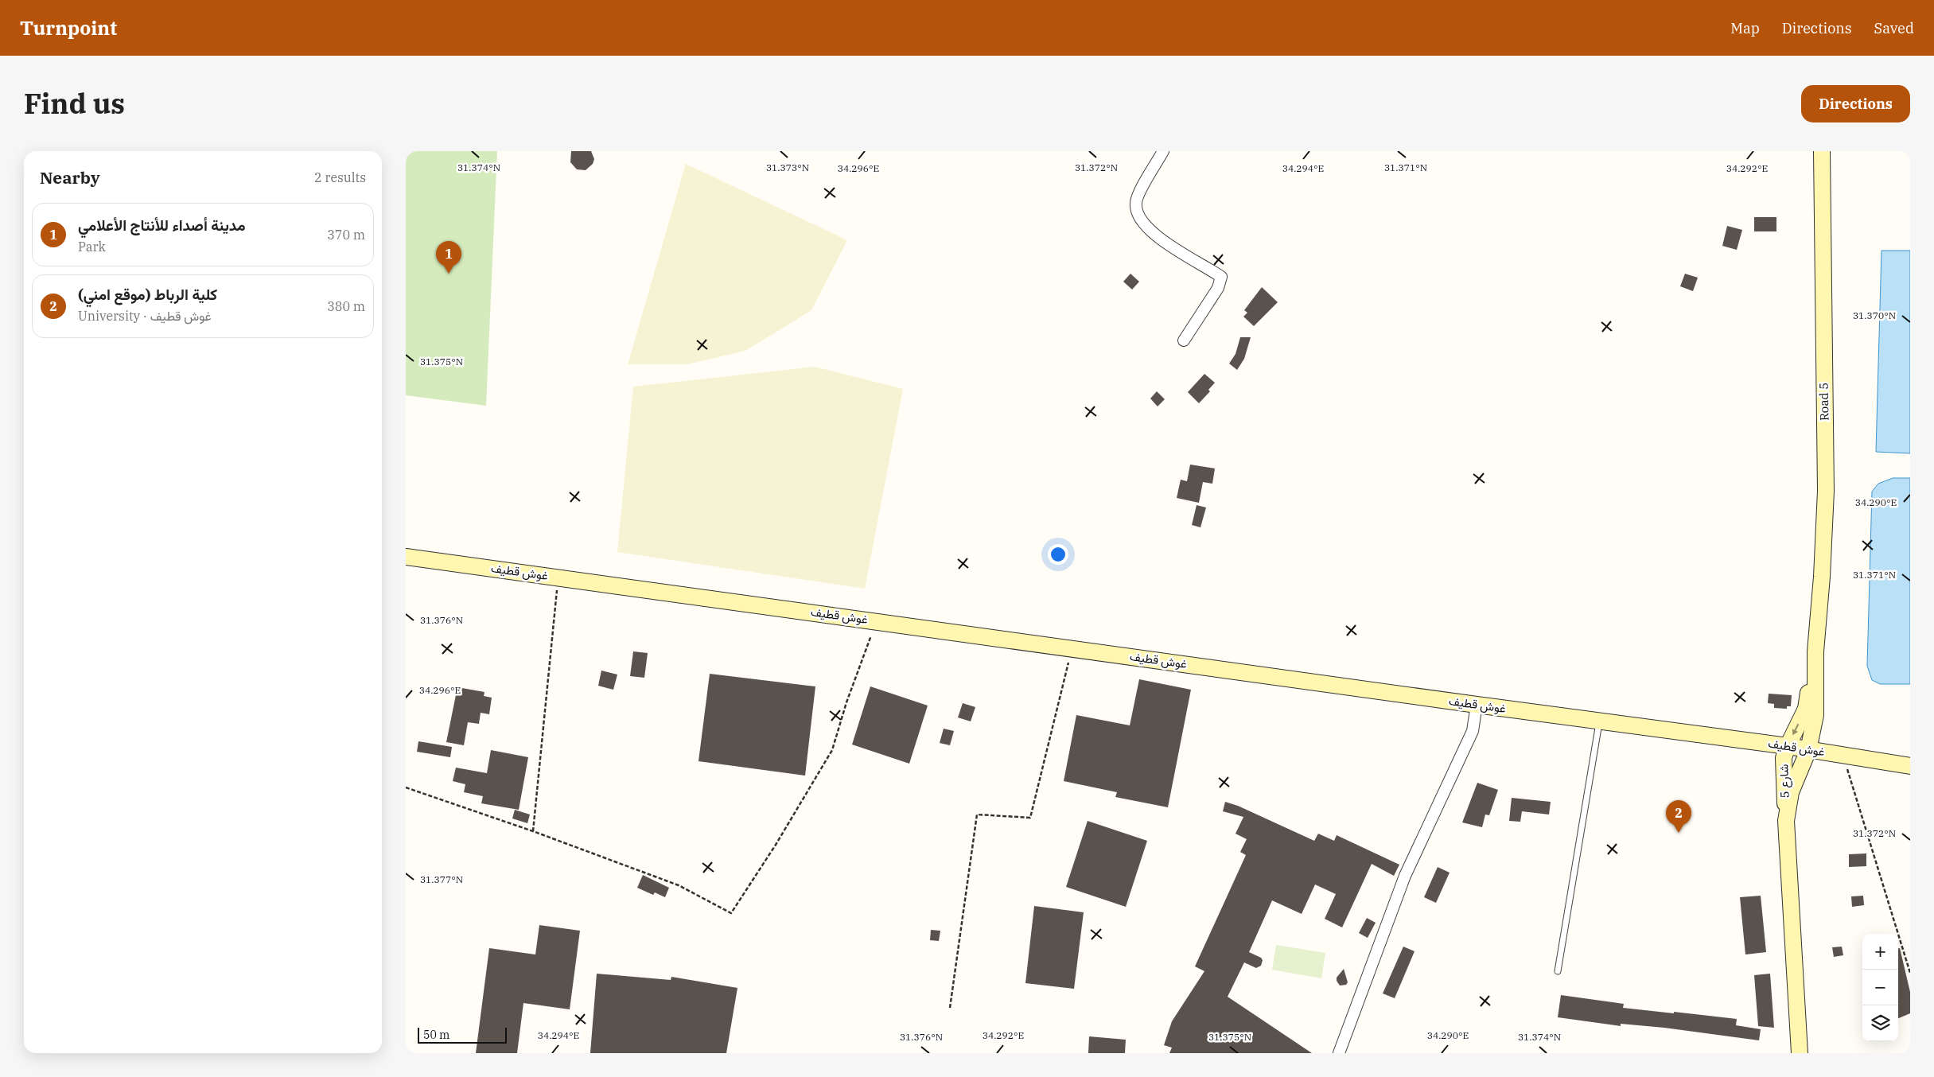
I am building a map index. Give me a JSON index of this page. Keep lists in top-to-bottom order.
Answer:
{
  "streets": {
    "main road": ["Road 5", "غوش قطيف", "شارع 5"]
  },
  "crossings": [
    ["Road 5", "شارع 5"],
    ["غوش قطيف", "شارع 5"]
  ],
  "scale_bar": "50 m",
  "page": {
    "header": "Turnpoint",
    "nav": ["Map", "Directions", "Saved"],
    "title": "Find us",
    "buttons": "Directions",
    "heading": ["Nearby", "2 results"],
    "list": [
      {
        "mark": "1",
        "name": "مدينة أصداء للأنتاج الأعلامي",
        "note": "Park",
        "value": "370 m"
      },
      {
        "mark": "2",
        "name": "كلية الرباط (موقع امني)",
        "note": "University · غوش قطيف",
        "value": "380 m"
      }
    ],
    "pins": ["1", "2"],
    "map_buttons": ["+", "−"],
    "scale": "50 m"
  },
  "coordinates": [
    "31.374°N",
    "31.373°N",
    "31.372°N",
    "31.371°N",
    "34.296°E",
    "34.294°E",
    "34.292°E",
    "31.370°N",
    "31.375°N",
    "34.290°E",
    "31.376°N",
    "31.377°N"
  ]
}
